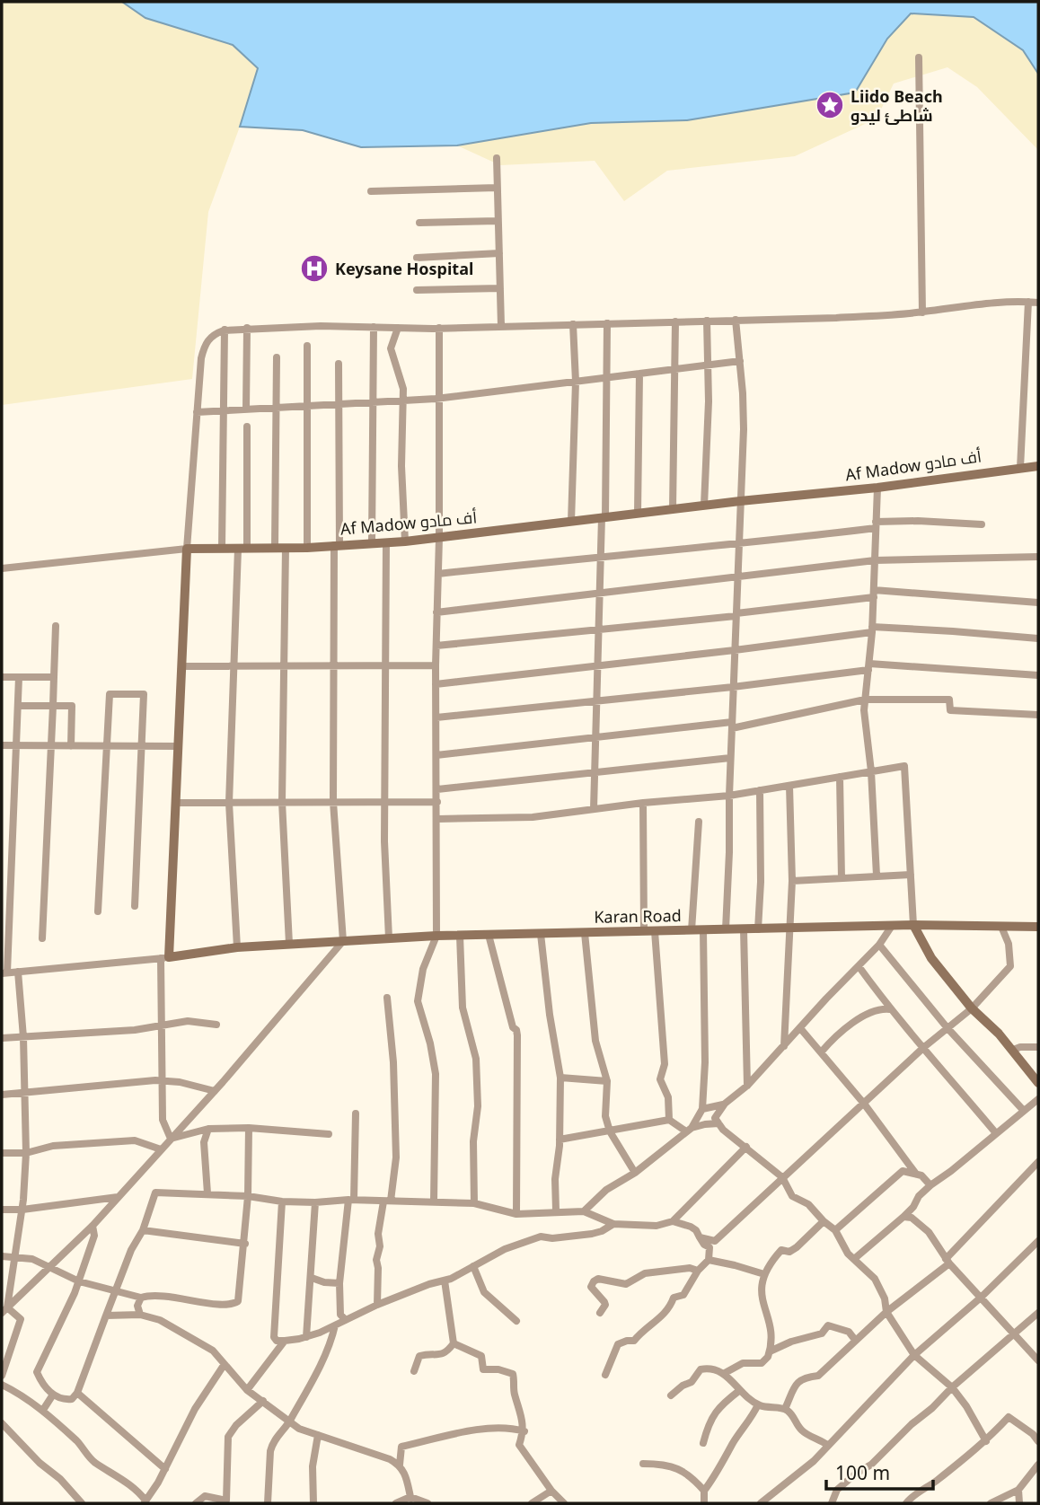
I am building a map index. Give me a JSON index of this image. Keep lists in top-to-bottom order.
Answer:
{
  "streets": {
    "street": ["Af Madow أف مادو", "Karan Road"]
  },
  "places": {
    "place": ["Liido Beach شاطئ ليدو"],
    "hospital": ["Keysane Hospital"]
  },
  "scale_bar": "100 m"
}
